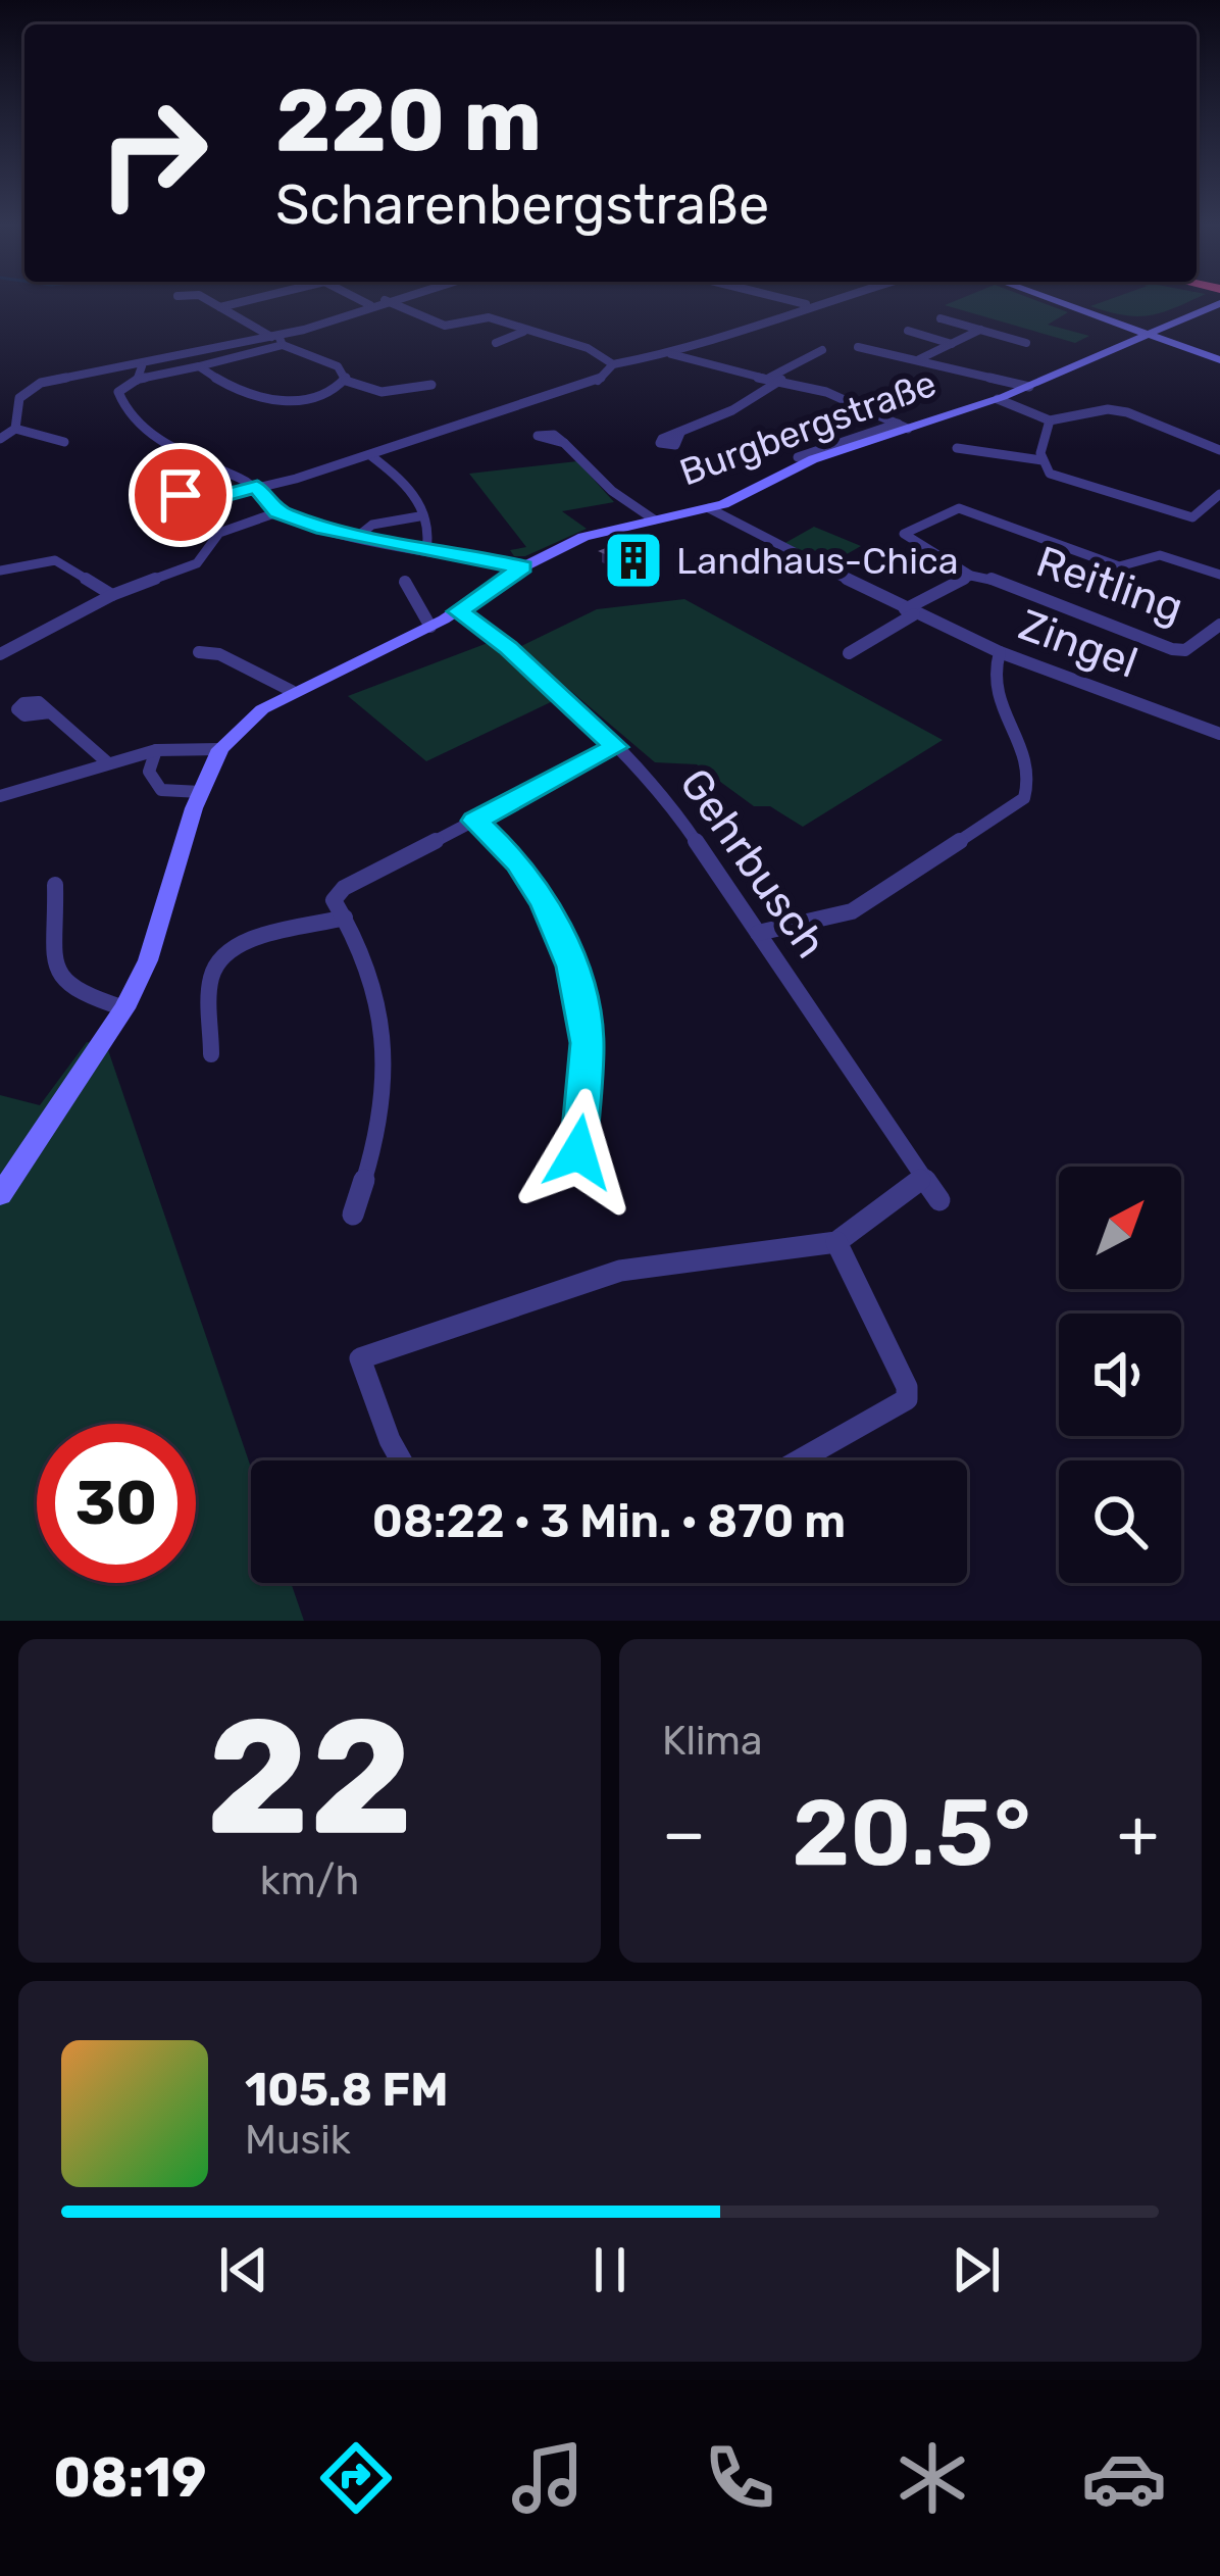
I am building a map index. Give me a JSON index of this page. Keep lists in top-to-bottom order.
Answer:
{
  "streets": {
    "street": [
      "Burgbergstraße",
      "Reitling",
      "Zingel",
      "Gehrbusch"
    ]
  },
  "crossings": [
    ["Burgbergstraße", "Zingel"],
    ["Burgbergstraße", "Gehrbusch"],
    ["Reitling", "Zingel"]
  ],
  "places": {
    "building": ["Landhaus-Chica"]
  },
  "north": "top right",
  "page": {
    "turn": ["220 m", "Scharenbergstraße"],
    "limit": "30",
    "trip": "08:22 · 3 Min. · 870 m",
    "tile": [
      ["22", "km/h"],
      "Klima"
    ],
    "heat": ["−", "20.5°", "+"],
    "song": ["105.8 FM", "Musik"],
    "tabs": "08:19"
  }
}
